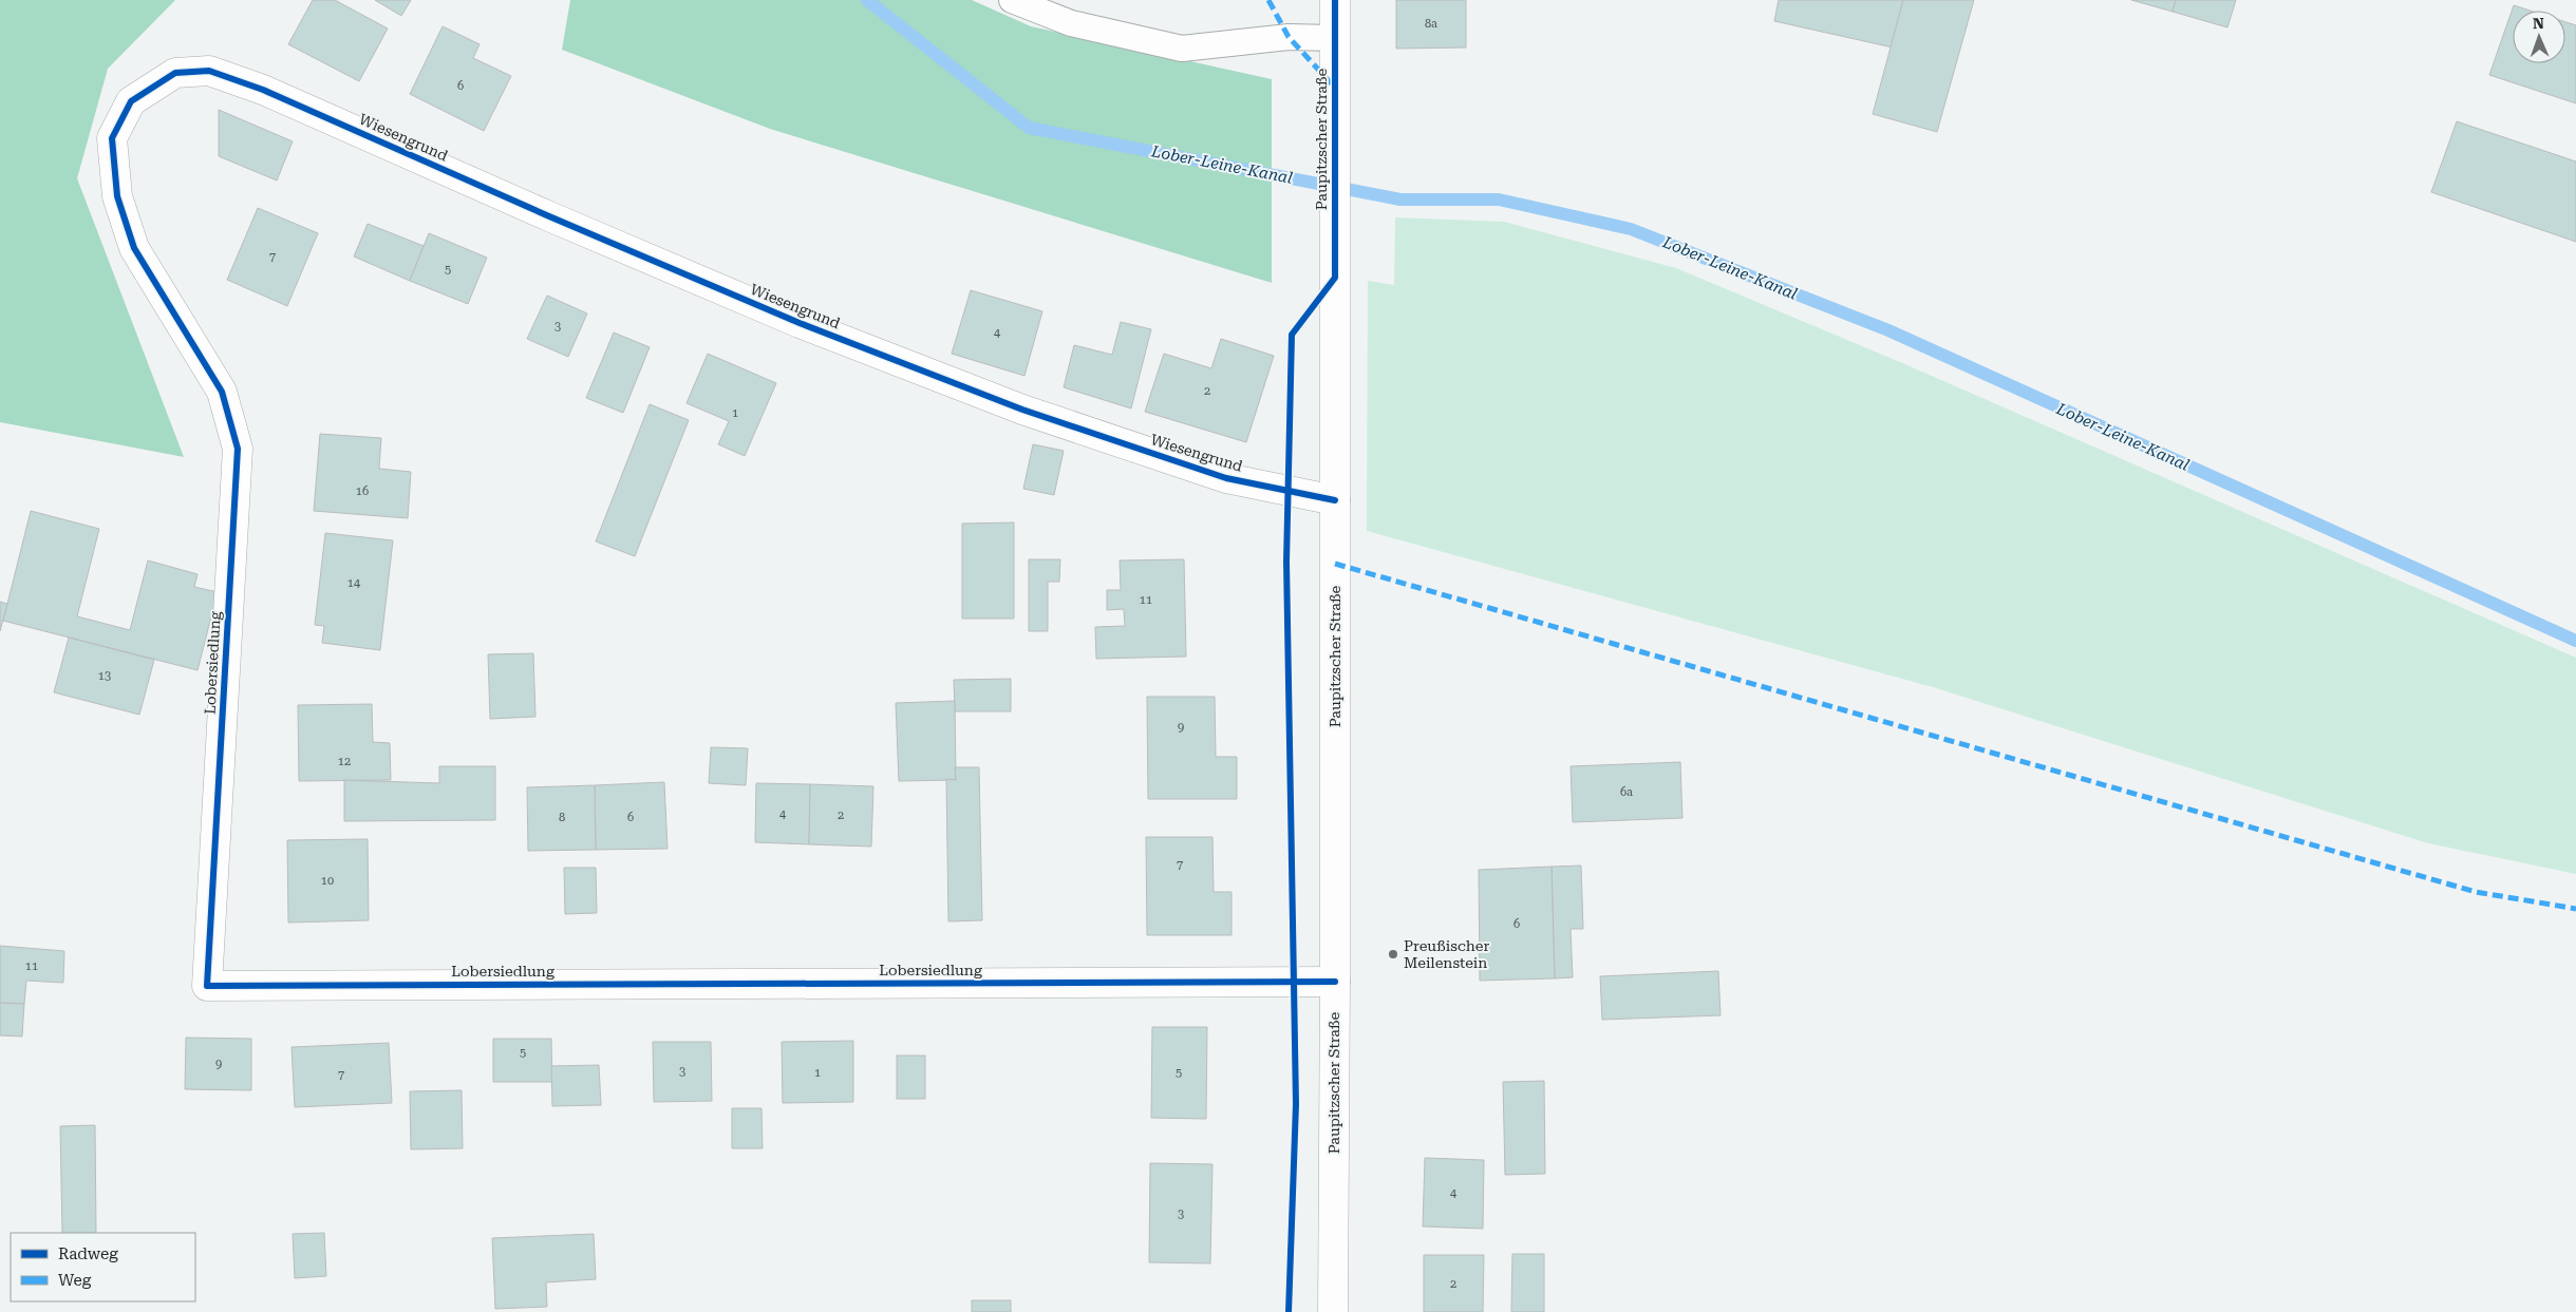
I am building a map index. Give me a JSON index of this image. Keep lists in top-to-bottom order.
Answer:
{
  "streets": {
    "street": ["Wiesengrund", "Paupitzscher Straße", "Lobersiedlung"]
  },
  "crossings": [
    ["Wiesengrund", "Paupitzscher Straße"],
    ["Wiesengrund", "Lobersiedlung"],
    ["Paupitzscher Straße", "Lobersiedlung"]
  ],
  "water": ["Lober-Leine-Kanal"],
  "places": ["Preußischer Meilenstein"],
  "house_numbers": [
    "8a",
    "6",
    "7",
    "5",
    "3",
    "4",
    "2",
    "1",
    "16",
    "14",
    "11",
    "13",
    "9",
    "12",
    "6a",
    "4",
    "2",
    "8",
    "6",
    "7",
    "10",
    "6",
    "11",
    "5",
    "9",
    "3",
    "1",
    "5",
    "7",
    "4",
    "3",
    "2"
  ],
  "legend": ["Radweg", "Weg"],
  "north": "top"
}
